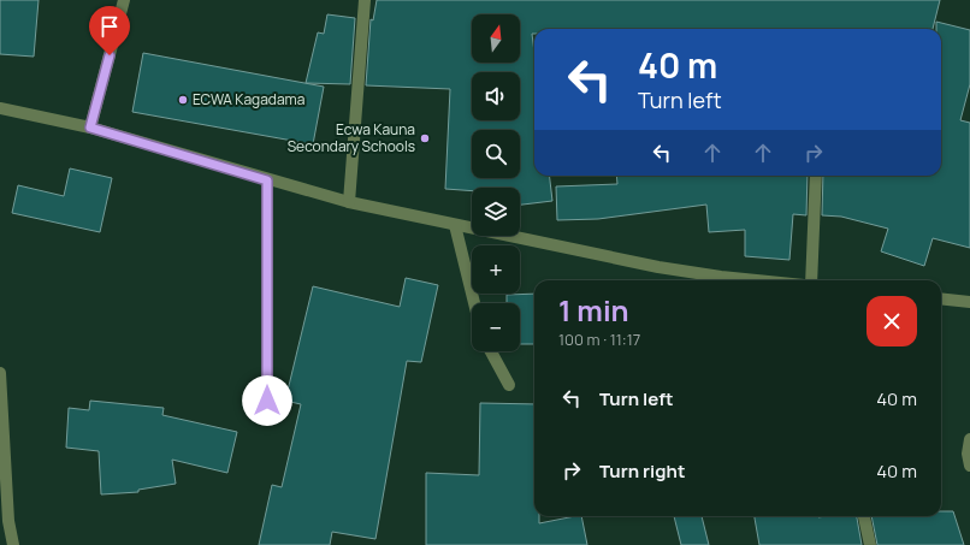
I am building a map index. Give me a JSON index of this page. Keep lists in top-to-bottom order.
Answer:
{
  "places": ["ECWA Kagadama", "Ecwa Kauna Secondary Schools"],
  "north": "top",
  "page": {
    "map_buttons": ["+", "−"],
    "turn": ["40 m", "Turn left"],
    "heading": ["1 min", "100 m · 11:17"],
    "list": [
      {
        "name": "Turn left",
        "value": "40 m"
      },
      {
        "name": "Turn right",
        "value": "40 m"
      }
    ]
  }
}
